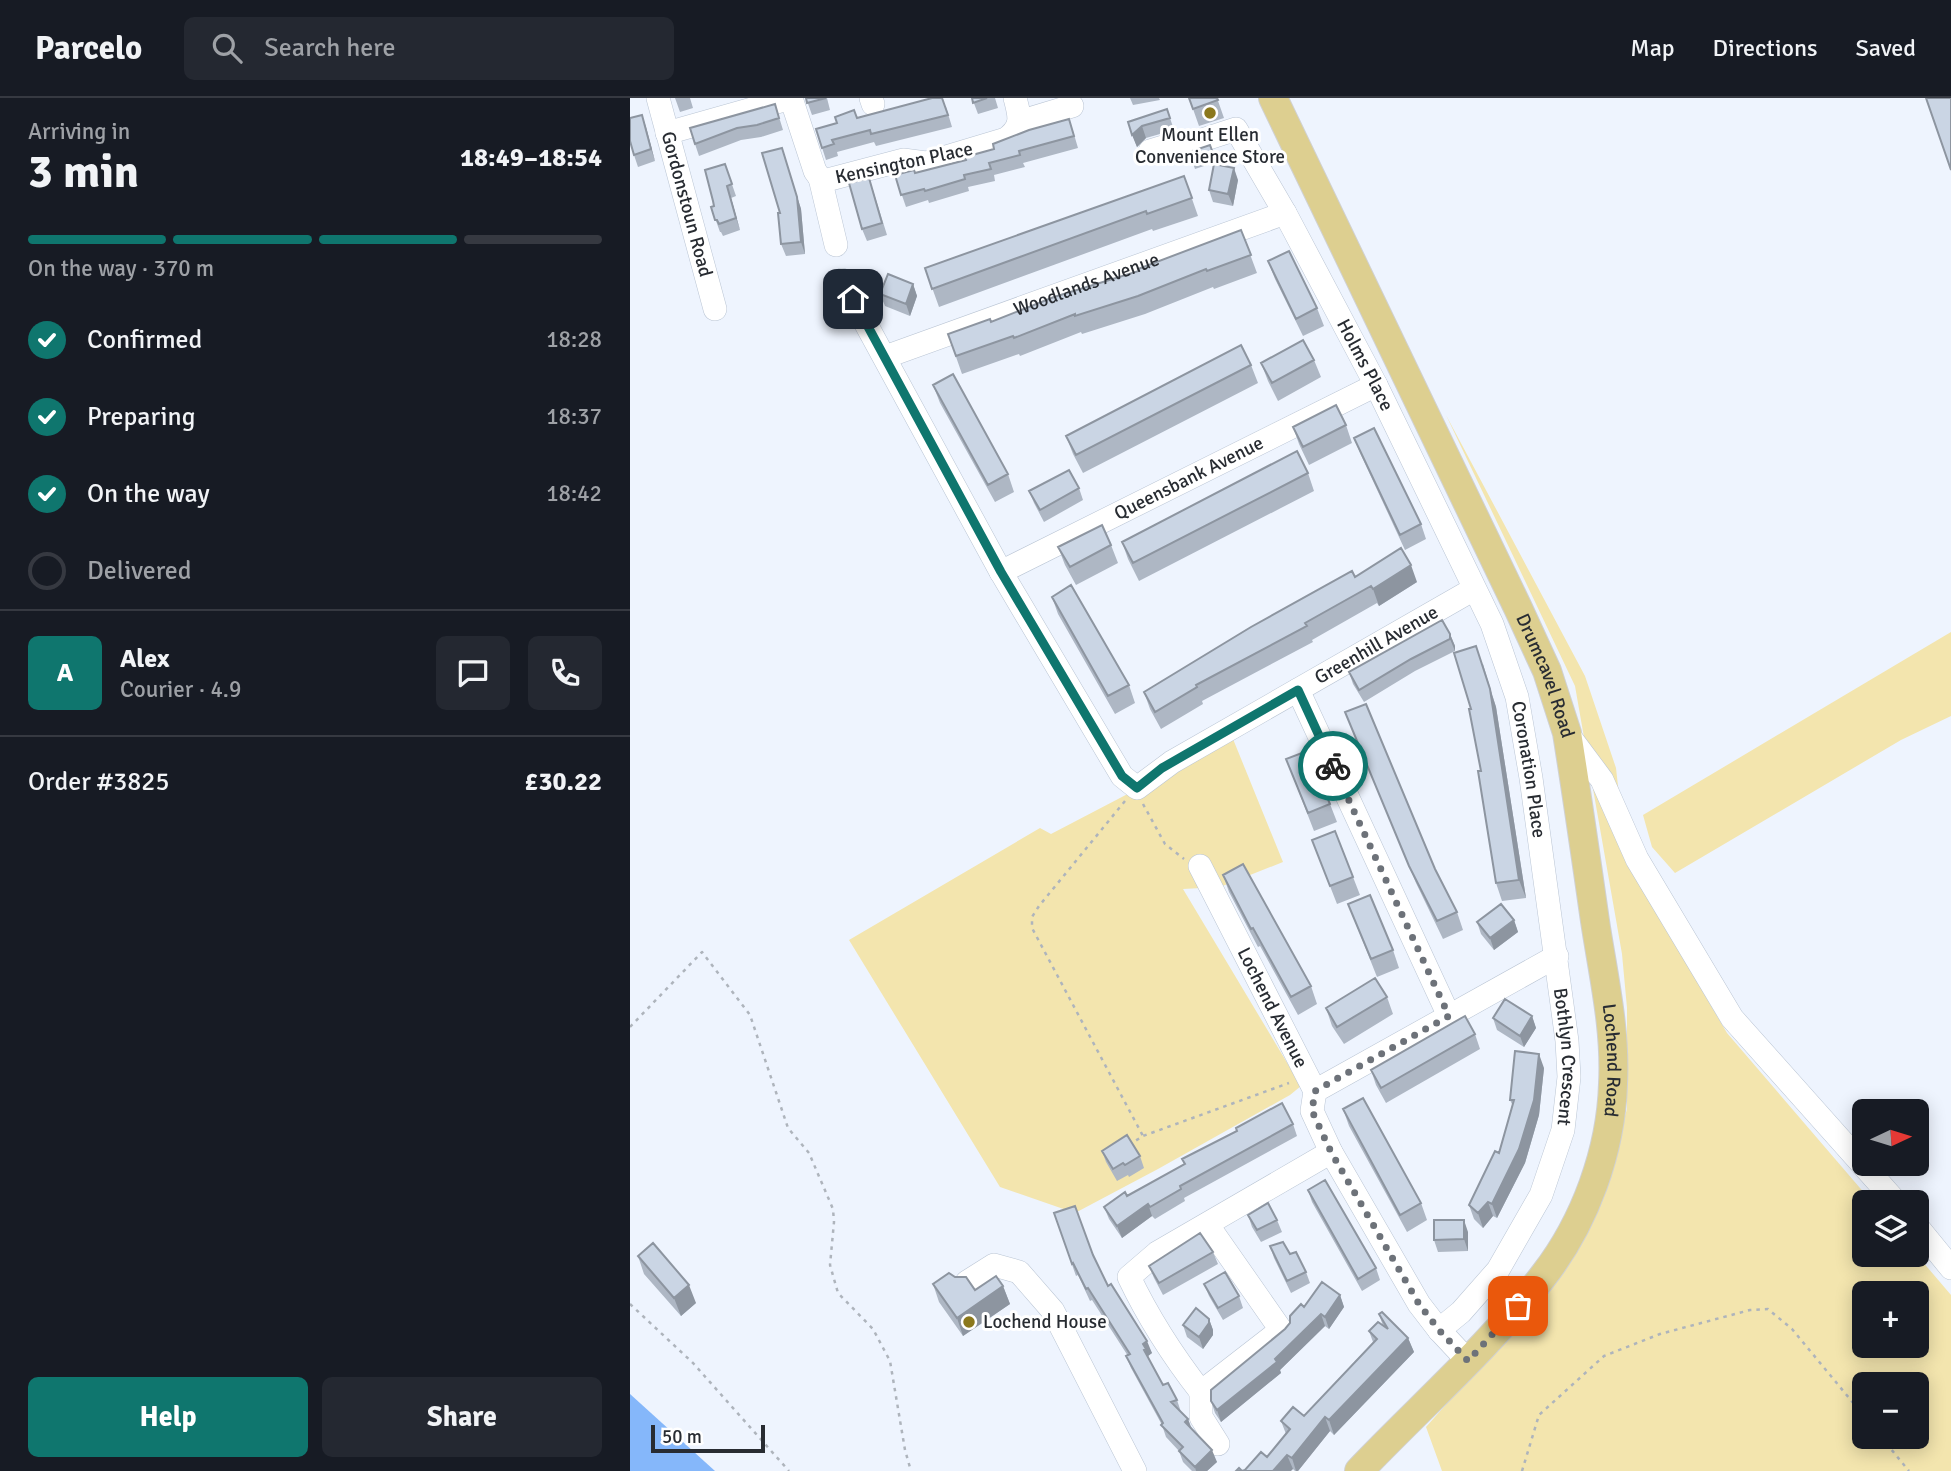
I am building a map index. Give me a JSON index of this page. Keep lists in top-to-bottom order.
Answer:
{
  "streets": {
    "main road": ["Drumcavel Road", "Lochend Road"],
    "street": [
      "Kensington Place",
      "Gordonstoun Road",
      "Woodlands Avenue",
      "Holms Place",
      "Queensbank Avenue",
      "Greenhill Avenue",
      "Coronation Place",
      "Lochend Avenue",
      "Bothlyn Crescent"
    ]
  },
  "crossings": [
    ["Woodlands Avenue", "Holms Place"],
    ["Holms Place", "Queensbank Avenue"],
    ["Holms Place", "Greenhill Avenue"],
    ["Holms Place", "Coronation Place"],
    ["Greenhill Avenue", "Coronation Place"],
    ["Drumcavel Road", "Lochend Road"],
    ["Coronation Place", "Bothlyn Crescent"],
    ["Lochend Avenue", "Bothlyn Crescent"],
    ["Lochend Avenue", "Lochend Road"]
  ],
  "places": ["Mount Ellen Convenience Store", "Lochend House"],
  "scale_bar": "50 m",
  "north": "right",
  "page": {
    "header": "Parcelo",
    "search": "Search here",
    "nav": ["Map", "Directions", "Saved"],
    "heading": ["3 min", "Arriving in", "18:49–18:54"],
    "panel": [
      "Alex",
      "Courier · 4.9",
      "Order #3825",
      "£30.22"
    ],
    "bar": "On the way · 370 m",
    "list": [
      ["Confirmed", "18:28"],
      ["Preparing", "18:37"],
      ["On the way", "18:42"],
      "Delivered"
    ],
    "round": "A",
    "map_buttons": ["+", "−"],
    "buttons": ["Help", "Share"],
    "scale": "50 m"
  }
}
